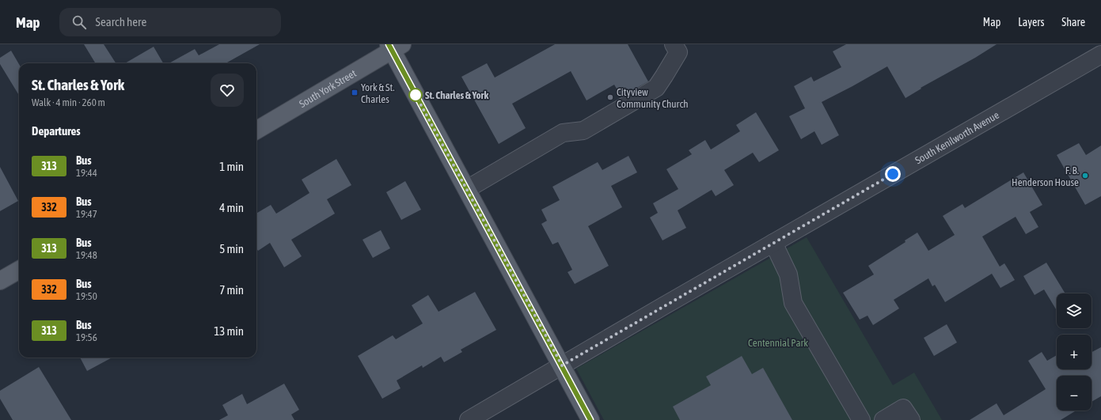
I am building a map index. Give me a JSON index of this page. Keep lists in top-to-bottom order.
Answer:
{
  "streets": {
    "main road": ["South York Street"],
    "street": ["South Kenilworth Avenue"]
  },
  "parks": ["Centennial Park"],
  "places": {
    "transit": ["York & St. Charles"],
    "other": ["St. Charles & York", "Cityview Community Church", "F. B. Henderson House"]
  },
  "lines": ["bus line 313"],
  "page": {
    "header": "Map",
    "search": "Search here",
    "nav": ["Map", "Layers", "Share"],
    "heading": [
      ["St. Charles & York", "Walk · 4 min · 260 m"],
      "Departures"
    ],
    "list": [
      {
        "mark": "313",
        "name": "Bus",
        "note": "19:44",
        "value": "1 min"
      },
      {
        "mark": "332",
        "name": "Bus",
        "note": "19:47",
        "value": "4 min"
      },
      {
        "mark": "313",
        "name": "Bus",
        "note": "19:48",
        "value": "5 min"
      },
      {
        "mark": "332",
        "name": "Bus",
        "note": "19:50",
        "value": "7 min"
      },
      {
        "mark": "313",
        "name": "Bus",
        "note": "19:56",
        "value": "13 min"
      }
    ],
    "map_buttons": ["+", "−"]
  }
}
